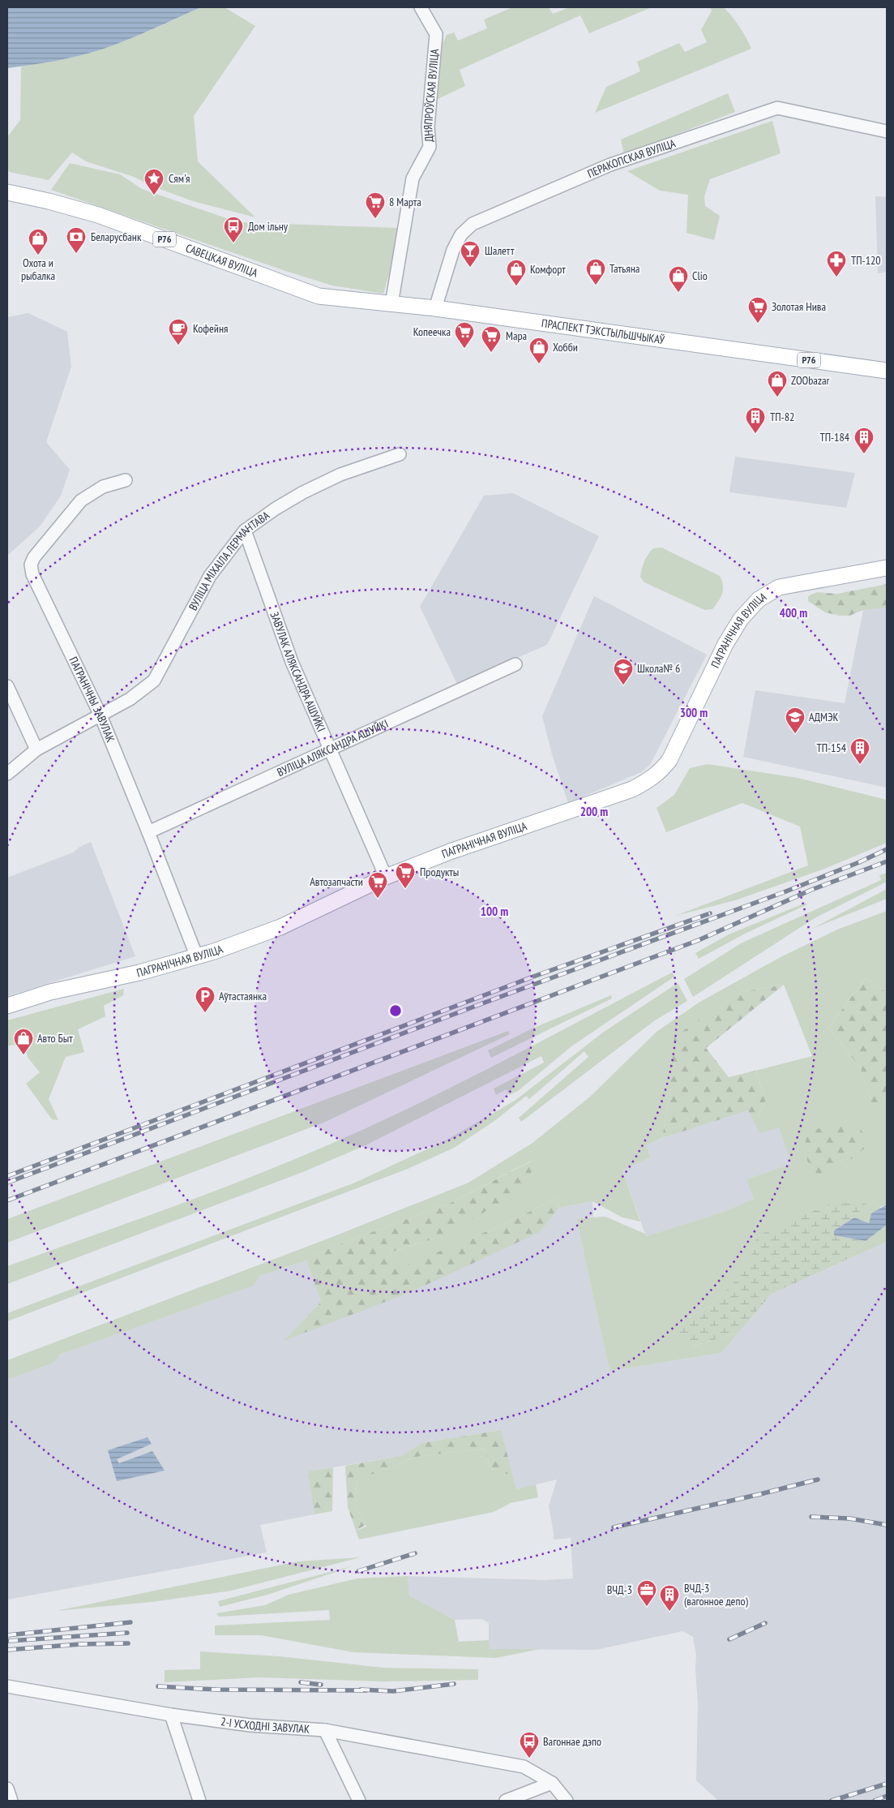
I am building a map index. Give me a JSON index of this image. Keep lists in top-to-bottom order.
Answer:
{
  "streets": {
    "main road": [
      "Р76",
      "САВЕЦКАЯ ВУЛІЦА",
      "ПРАСПЕКТ ТЭКСТЫЛЬШЧЫКАЎ",
      "ПАГРАНІЧНАЯ ВУЛІЦА"
    ],
    "street": [
      "ДНЯПРОЎСКАЯ ВУЛІЦА",
      "ПЕРАКОПСКАЯ ВУЛІЦА",
      "ВУЛІЦА МІХАІЛА ЛЕРМАНТАВА",
      "ЗАВУЛАК АЛЯКСАНДРА АШУЙКІ",
      "ПАГРАНІЧНЫ ЗАВУЛАК",
      "ВУЛІЦА АЛЯКСАНДРА АШУЙКІ",
      "2-І УСХОДНІ ЗАВУЛАК"
    ]
  },
  "crossings": [
    ["ДНЯПРОЎСКАЯ ВУЛІЦА", "ПРАСПЕКТ ТЭКСТЫЛЬШЧЫКАЎ"],
    ["ПЕРАКОПСКАЯ ВУЛІЦА", "ПРАСПЕКТ ТЭКСТЫЛЬШЧЫКАЎ"],
    ["САВЕЦКАЯ ВУЛІЦА", "ПРАСПЕКТ ТЭКСТЫЛЬШЧЫКАЎ"],
    ["ВУЛІЦА МІХАІЛА ЛЕРМАНТАВА", "ЗАВУЛАК АЛЯКСАНДРА АШУЙКІ"],
    ["ВУЛІЦА МІХАІЛА ЛЕРМАНТАВА", "ПАГРАНІЧНЫ ЗАВУЛАК"],
    ["ПАГРАНІЧНАЯ ВУЛІЦА", "ЗАВУЛАК АЛЯКСАНДРА АШУЙКІ"],
    ["ПАГРАНІЧНАЯ ВУЛІЦА", "ПАГРАНІЧНЫ ЗАВУЛАК"],
    ["ЗАВУЛАК АЛЯКСАНДРА АШУЙКІ", "ВУЛІЦА АЛЯКСАНДРА АШУЙКІ"],
    ["ПАГРАНІЧНЫ ЗАВУЛАК", "ВУЛІЦА АЛЯКСАНДРА АШУЙКІ"]
  ],
  "places": {
    "place": ["Сям'я"],
    "supermarket": [
      "8 Марта",
      "Золотая Нива",
      "Копеечка",
      "Мара",
      "Продукты",
      "Автозапчасти"
    ],
    "bus stop": ["Дом ільну", "Вагоннае дэпо"],
    "bank": ["Беларусбанк"],
    "shop": [
      "Охота и рыбалка",
      "Татьяна",
      "Комфорт",
      "Clio",
      "Хобби",
      "ZOObazar",
      "Авто Быт"
    ],
    "bar": ["Шалетт"],
    "pharmacy": ["ТП-120"],
    "cafe": ["Кофейня"],
    "building": [
      "ТП-82",
      "ТП-184",
      "ТП-154",
      "ВЧД-3 (вагонное депо)"
    ],
    "school or university": ["Школа№ 6", "АДМЭК"],
    "parking": ["Аўтастаянка"],
    "office": ["ВЧД-3"]
  },
  "rings": [
    "400 m",
    "300 m",
    "200 m",
    "100 m"
  ]
}
